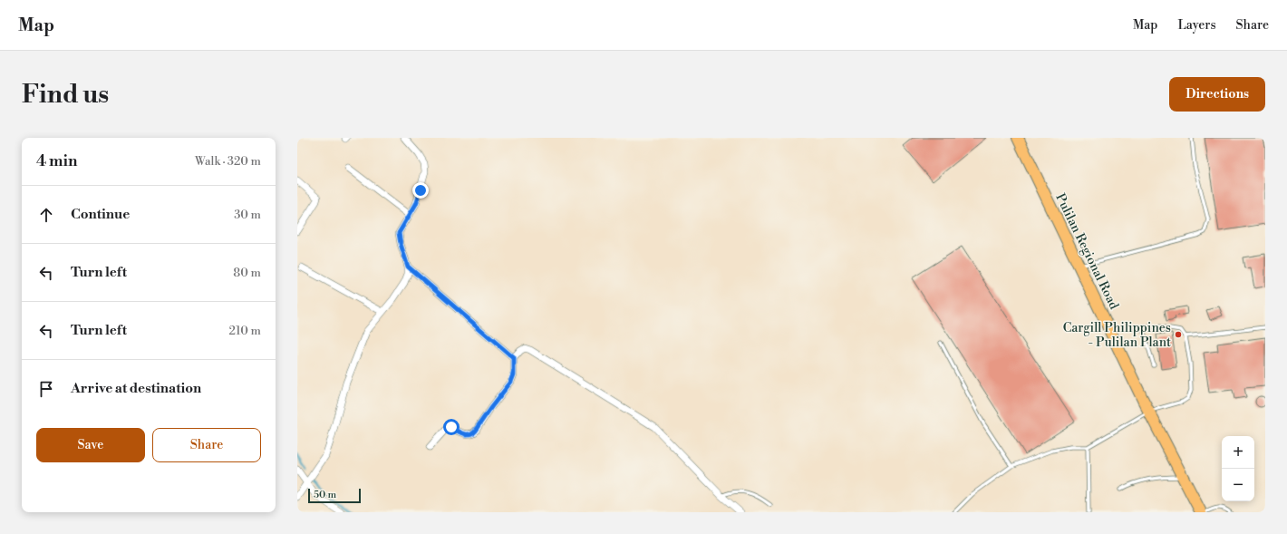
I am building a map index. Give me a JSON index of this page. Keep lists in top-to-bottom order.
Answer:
{
  "streets": {
    "main road": ["Pulilan Regional Road"]
  },
  "places": ["Cargill Philippines - Pulilan Plant"],
  "scale_bar": "50 m",
  "page": {
    "header": "Map",
    "nav": ["Map", "Layers", "Share"],
    "buttons": [
      "Directions",
      ["Save", "Share"]
    ],
    "title": "Find us",
    "heading": ["4 min", "Walk · 320 m"],
    "list": [
      ["Continue", "30 m"],
      ["Turn left", "80 m"],
      ["Turn left", "210 m"],
      "Arrive at destination"
    ],
    "map_buttons": ["+", "−"],
    "scale": "50 m"
  }
}
